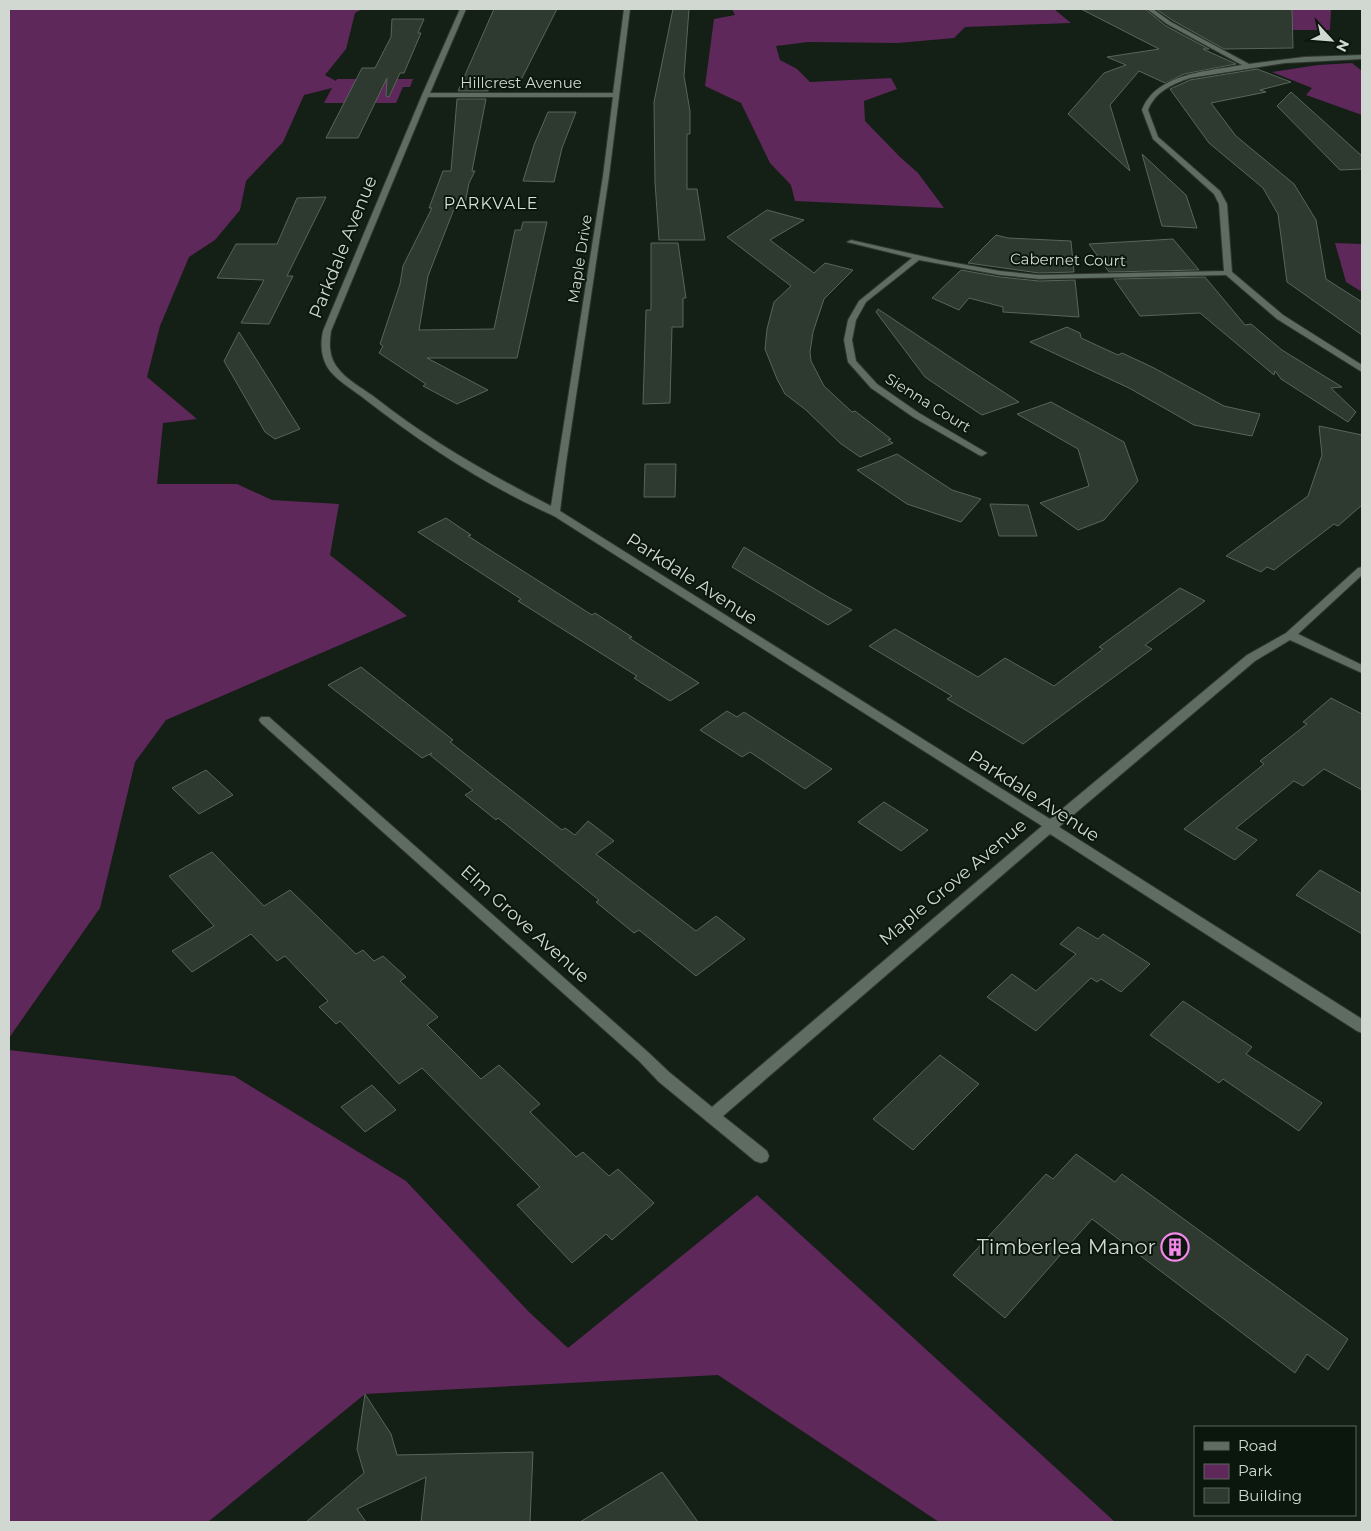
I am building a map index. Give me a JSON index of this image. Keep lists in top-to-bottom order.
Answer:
{
  "streets": {
    "street": [
      "Hillcrest Avenue",
      "Parkdale Avenue",
      "Maple Drive",
      "Cabernet Court",
      "Sienna Court",
      "Maple Grove Avenue",
      "Elm Grove Avenue"
    ]
  },
  "crossings": [
    ["Hillcrest Avenue", "Parkdale Avenue"],
    ["Hillcrest Avenue", "Maple Drive"],
    ["Parkdale Avenue", "Maple Drive"],
    ["Parkdale Avenue", "Maple Grove Avenue"],
    ["Cabernet Court", "Sienna Court"],
    ["Maple Grove Avenue", "Elm Grove Avenue"]
  ],
  "districts": ["PARKVALE"],
  "places": {
    "building": ["Timberlea Manor"]
  },
  "legend": ["Road", "Park", "Building"],
  "north": "bottom right"
}
